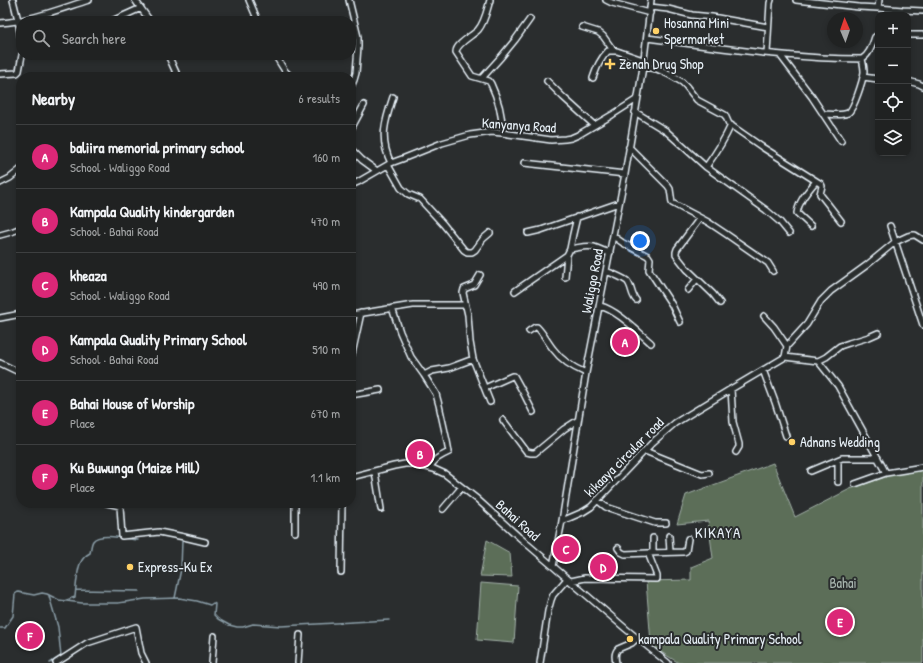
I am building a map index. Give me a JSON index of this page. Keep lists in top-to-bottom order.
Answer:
{
  "streets": {
    "street": [
      "Kanyanya Road",
      "Waliggo Road",
      "kikaaya circular road",
      "Bahai Road"
    ]
  },
  "crossings": [
    ["Kanyanya Road", "Waliggo Road"],
    ["Waliggo Road", "kikaaya circular road"],
    ["Waliggo Road", "Bahai Road"]
  ],
  "districts": ["KIKAYA"],
  "parks": ["Bahai"],
  "places": {
    "other": [
      "Hosanna Mini Spermarket",
      "Adnans Wedding",
      "Express-Ku Ex",
      "kampala Quality Primary School"
    ],
    "health": ["Zenah Drug Shop"]
  },
  "north": "top",
  "page": {
    "map_buttons": ["+", "−"],
    "search": "Search here",
    "heading": ["Nearby", "6 results"],
    "list": [
      {
        "mark": "A",
        "name": "baliira memorial primary school",
        "note": "School · Waliggo Road",
        "value": "160 m"
      },
      {
        "mark": "B",
        "name": "Kampala Quality kindergarden",
        "note": "School · Bahai Road",
        "value": "470 m"
      },
      {
        "mark": "C",
        "name": "kheaza",
        "note": "School · Waliggo Road",
        "value": "490 m"
      },
      {
        "mark": "D",
        "name": "Kampala Quality Primary School",
        "note": "School · Bahai Road",
        "value": "510 m"
      },
      {
        "mark": "E",
        "name": "Bahai House of Worship",
        "note": "Place",
        "value": "670 m"
      },
      {
        "mark": "F",
        "name": "Ku Buwunga (Maize Mill)",
        "note": "Place",
        "value": "1.1 km"
      }
    ],
    "pins": [
      "A",
      "B",
      "C",
      "D",
      "E",
      "F"
    ]
  }
}
